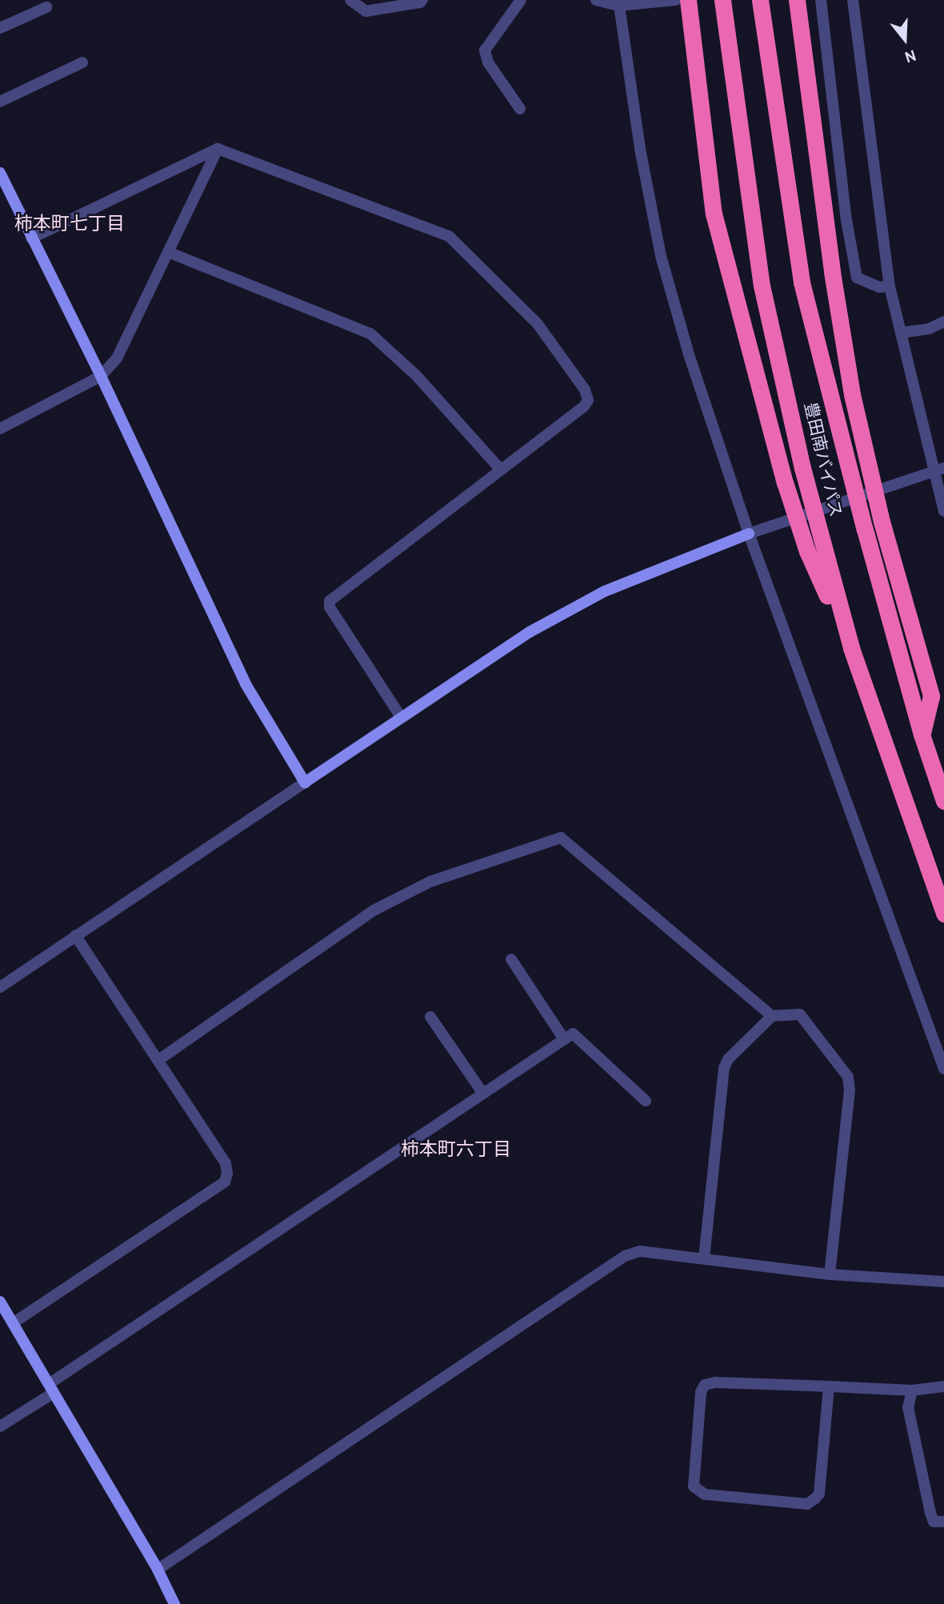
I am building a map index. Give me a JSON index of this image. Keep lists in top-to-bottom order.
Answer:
{
  "streets": {
    "highway": ["豊田南バイパス"]
  },
  "districts": ["柿本町七丁目", "柿本町六丁目"],
  "north": "bottom"
}
